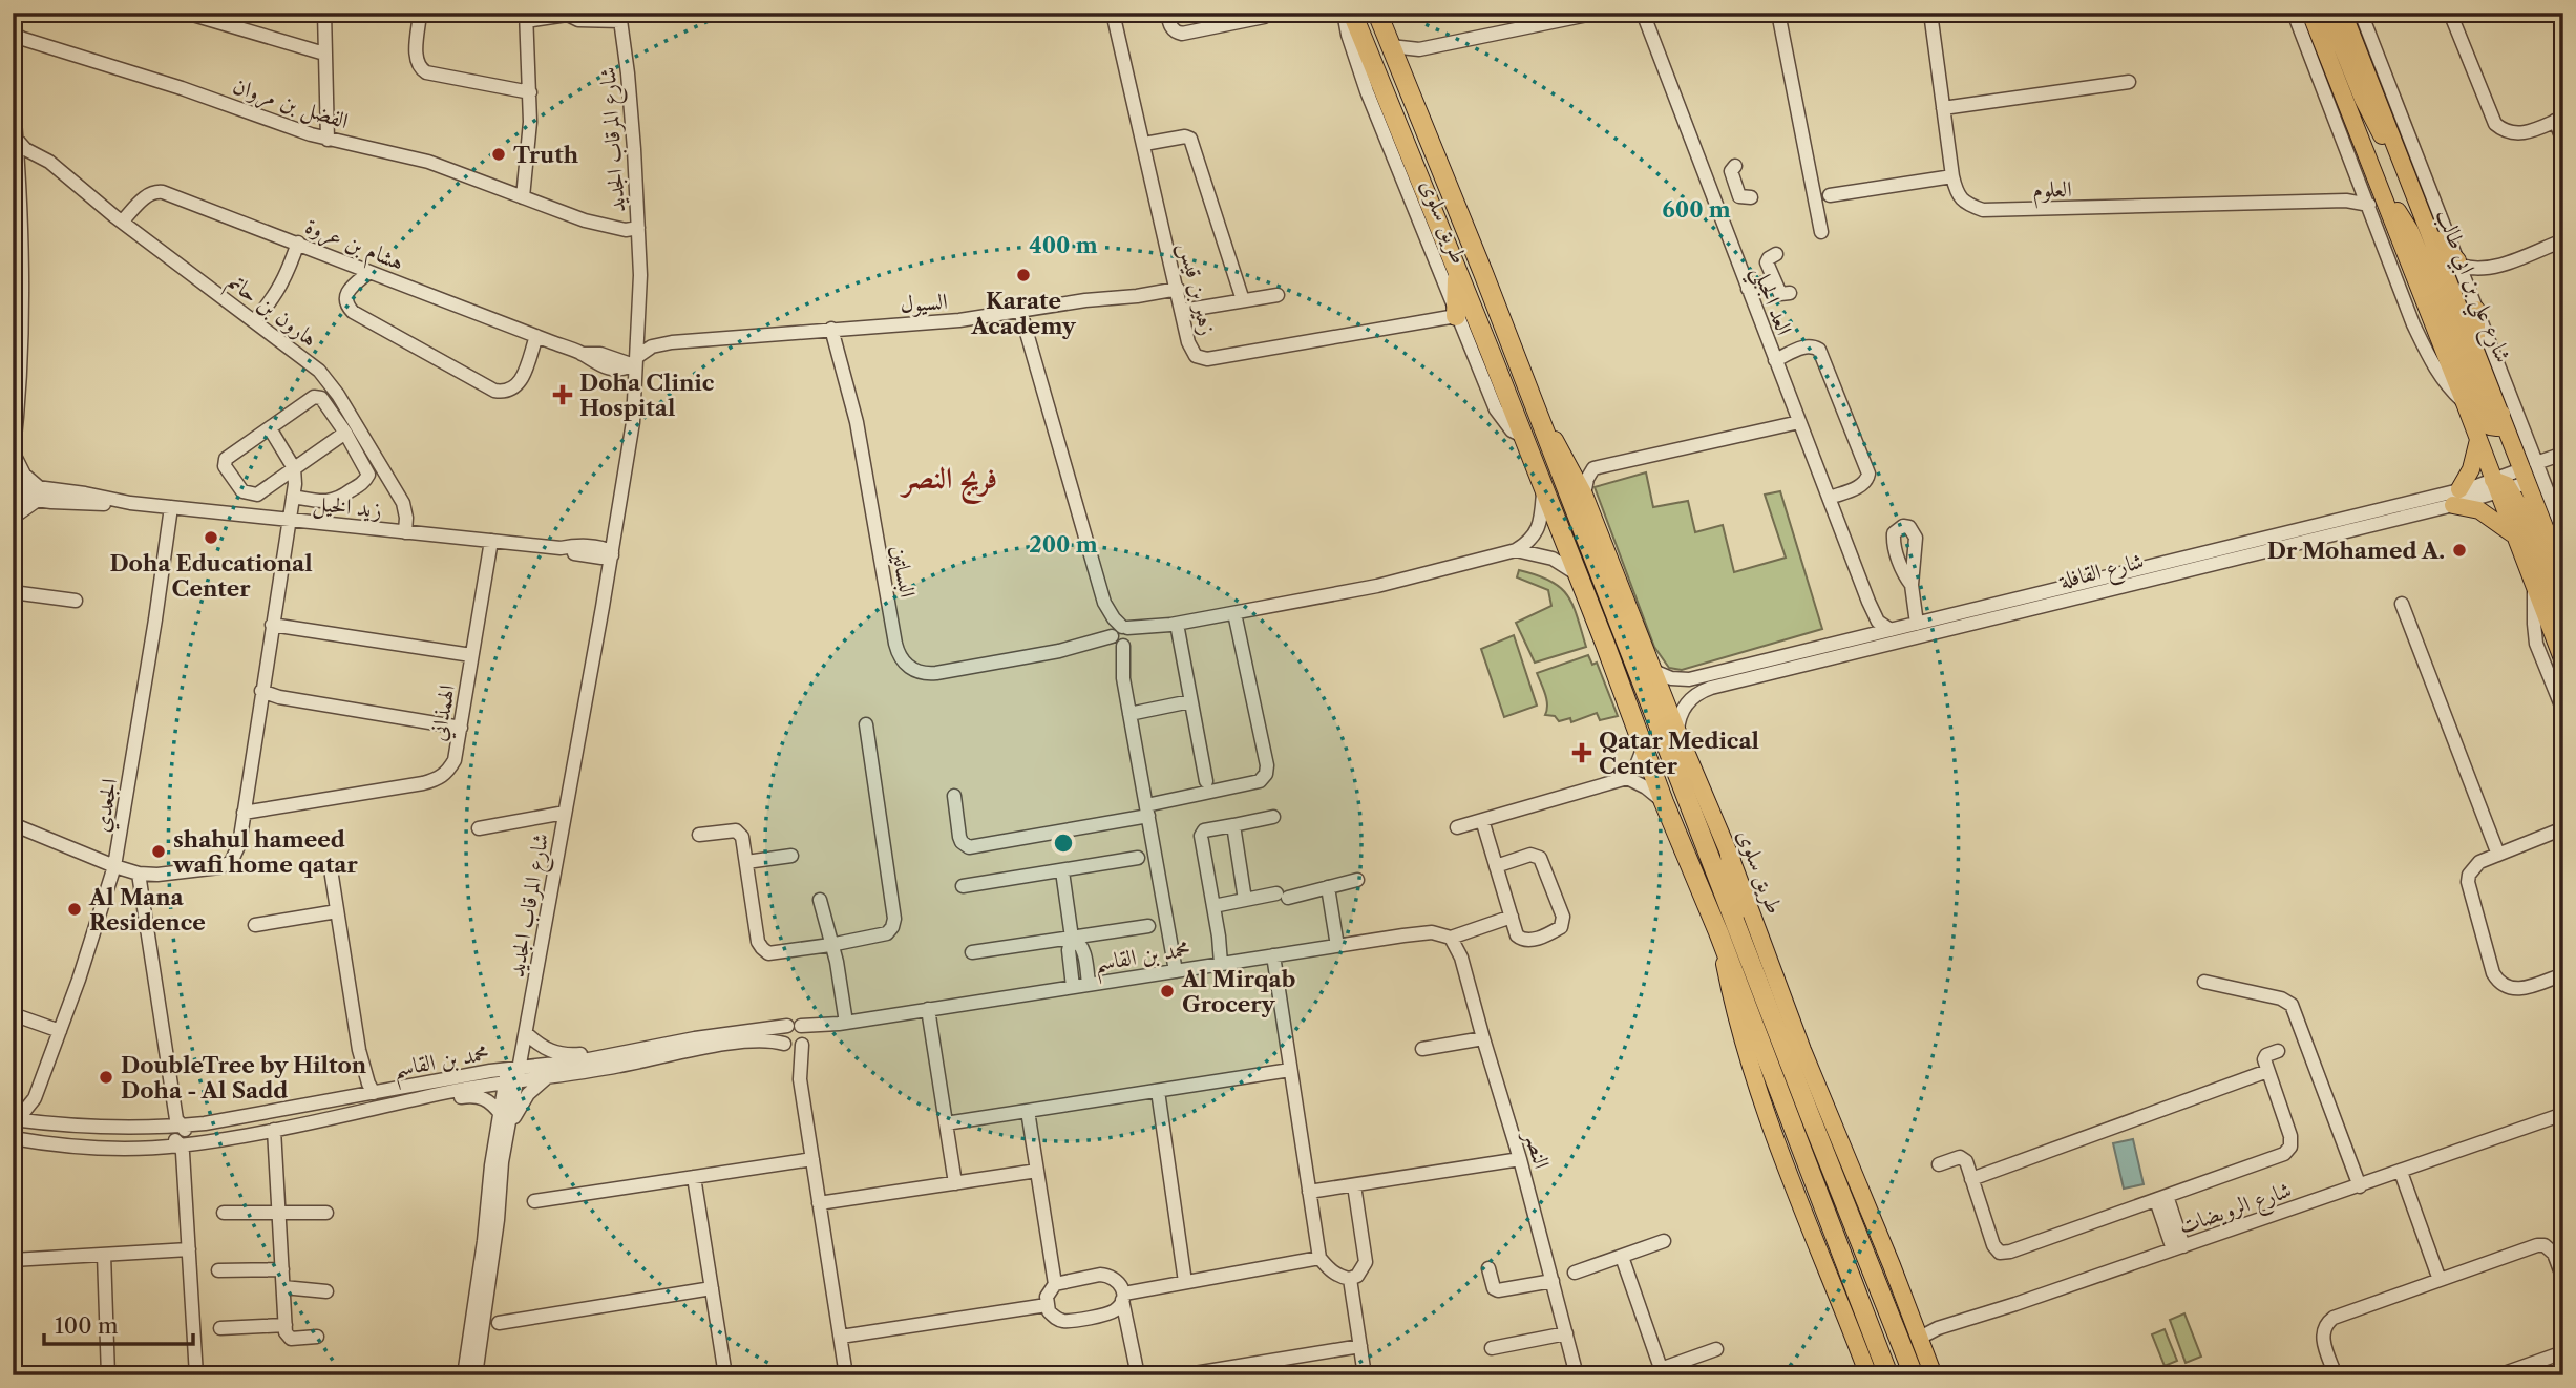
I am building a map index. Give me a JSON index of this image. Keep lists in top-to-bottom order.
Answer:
{
  "streets": {
    "highway": ["طريق سلوى"],
    "main road": ["شارع علي بن ابي طالب"],
    "street": [
      "الفضل بن مروان",
      "شارع المرقاب الجديد",
      "العلوم",
      "هشام بن عروة",
      "زهير بن قيس",
      "العد الجبلي",
      "السيول",
      "هارون بن حاتم",
      "زيد الخيل",
      "شارع القافلة",
      "البساتين",
      "الهمذاني",
      "الجعدي",
      "محمد بن القاسم",
      "النصر",
      "شارع الرويضات"
    ]
  },
  "crossings": [
    ["الفضل بن مروان", "شارع المرقاب الجديد"],
    ["شارع المرقاب الجديد", "هشام بن عروة"],
    ["شارع المرقاب الجديد", "السيول"],
    ["شارع المرقاب الجديد", "زيد الخيل"],
    ["شارع المرقاب الجديد", "محمد بن القاسم"],
    ["طريق سلوى", "زهير بن قيس"],
    ["طريق سلوى", "شارع الرويضات"],
    ["هشام بن عروة", "السيول"],
    ["هشام بن عروة", "هارون بن حاتم"],
    ["شارع علي بن ابي طالب", "شارع القافلة"],
    ["زهير بن قيس", "السيول"],
    ["العد الجبلي", "شارع القافلة"],
    ["السيول", "البساتين"],
    ["هارون بن حاتم", "زيد الخيل"],
    ["زيد الخيل", "الهمذاني"],
    ["زيد الخيل", "الجعدي"],
    ["الجعدي", "محمد بن القاسم"],
    ["محمد بن القاسم", "النصر"]
  ],
  "districts": ["فريج النصر"],
  "places": {
    "other": [
      "Truth",
      "Karate Academy",
      "Doha Educational Center",
      "Dr Mohamed A.",
      "shahul hameed wafi home qatar",
      "Al Mana Residence",
      "Al Mirqab Grocery",
      "DoubleTree by Hilton Doha - Al Sadd"
    ],
    "health": ["Doha Clinic Hospital", "Qatar Medical Center"]
  },
  "scale_bar": "100 m",
  "rings": ["600 m", "400 m", "200 m"]
}
